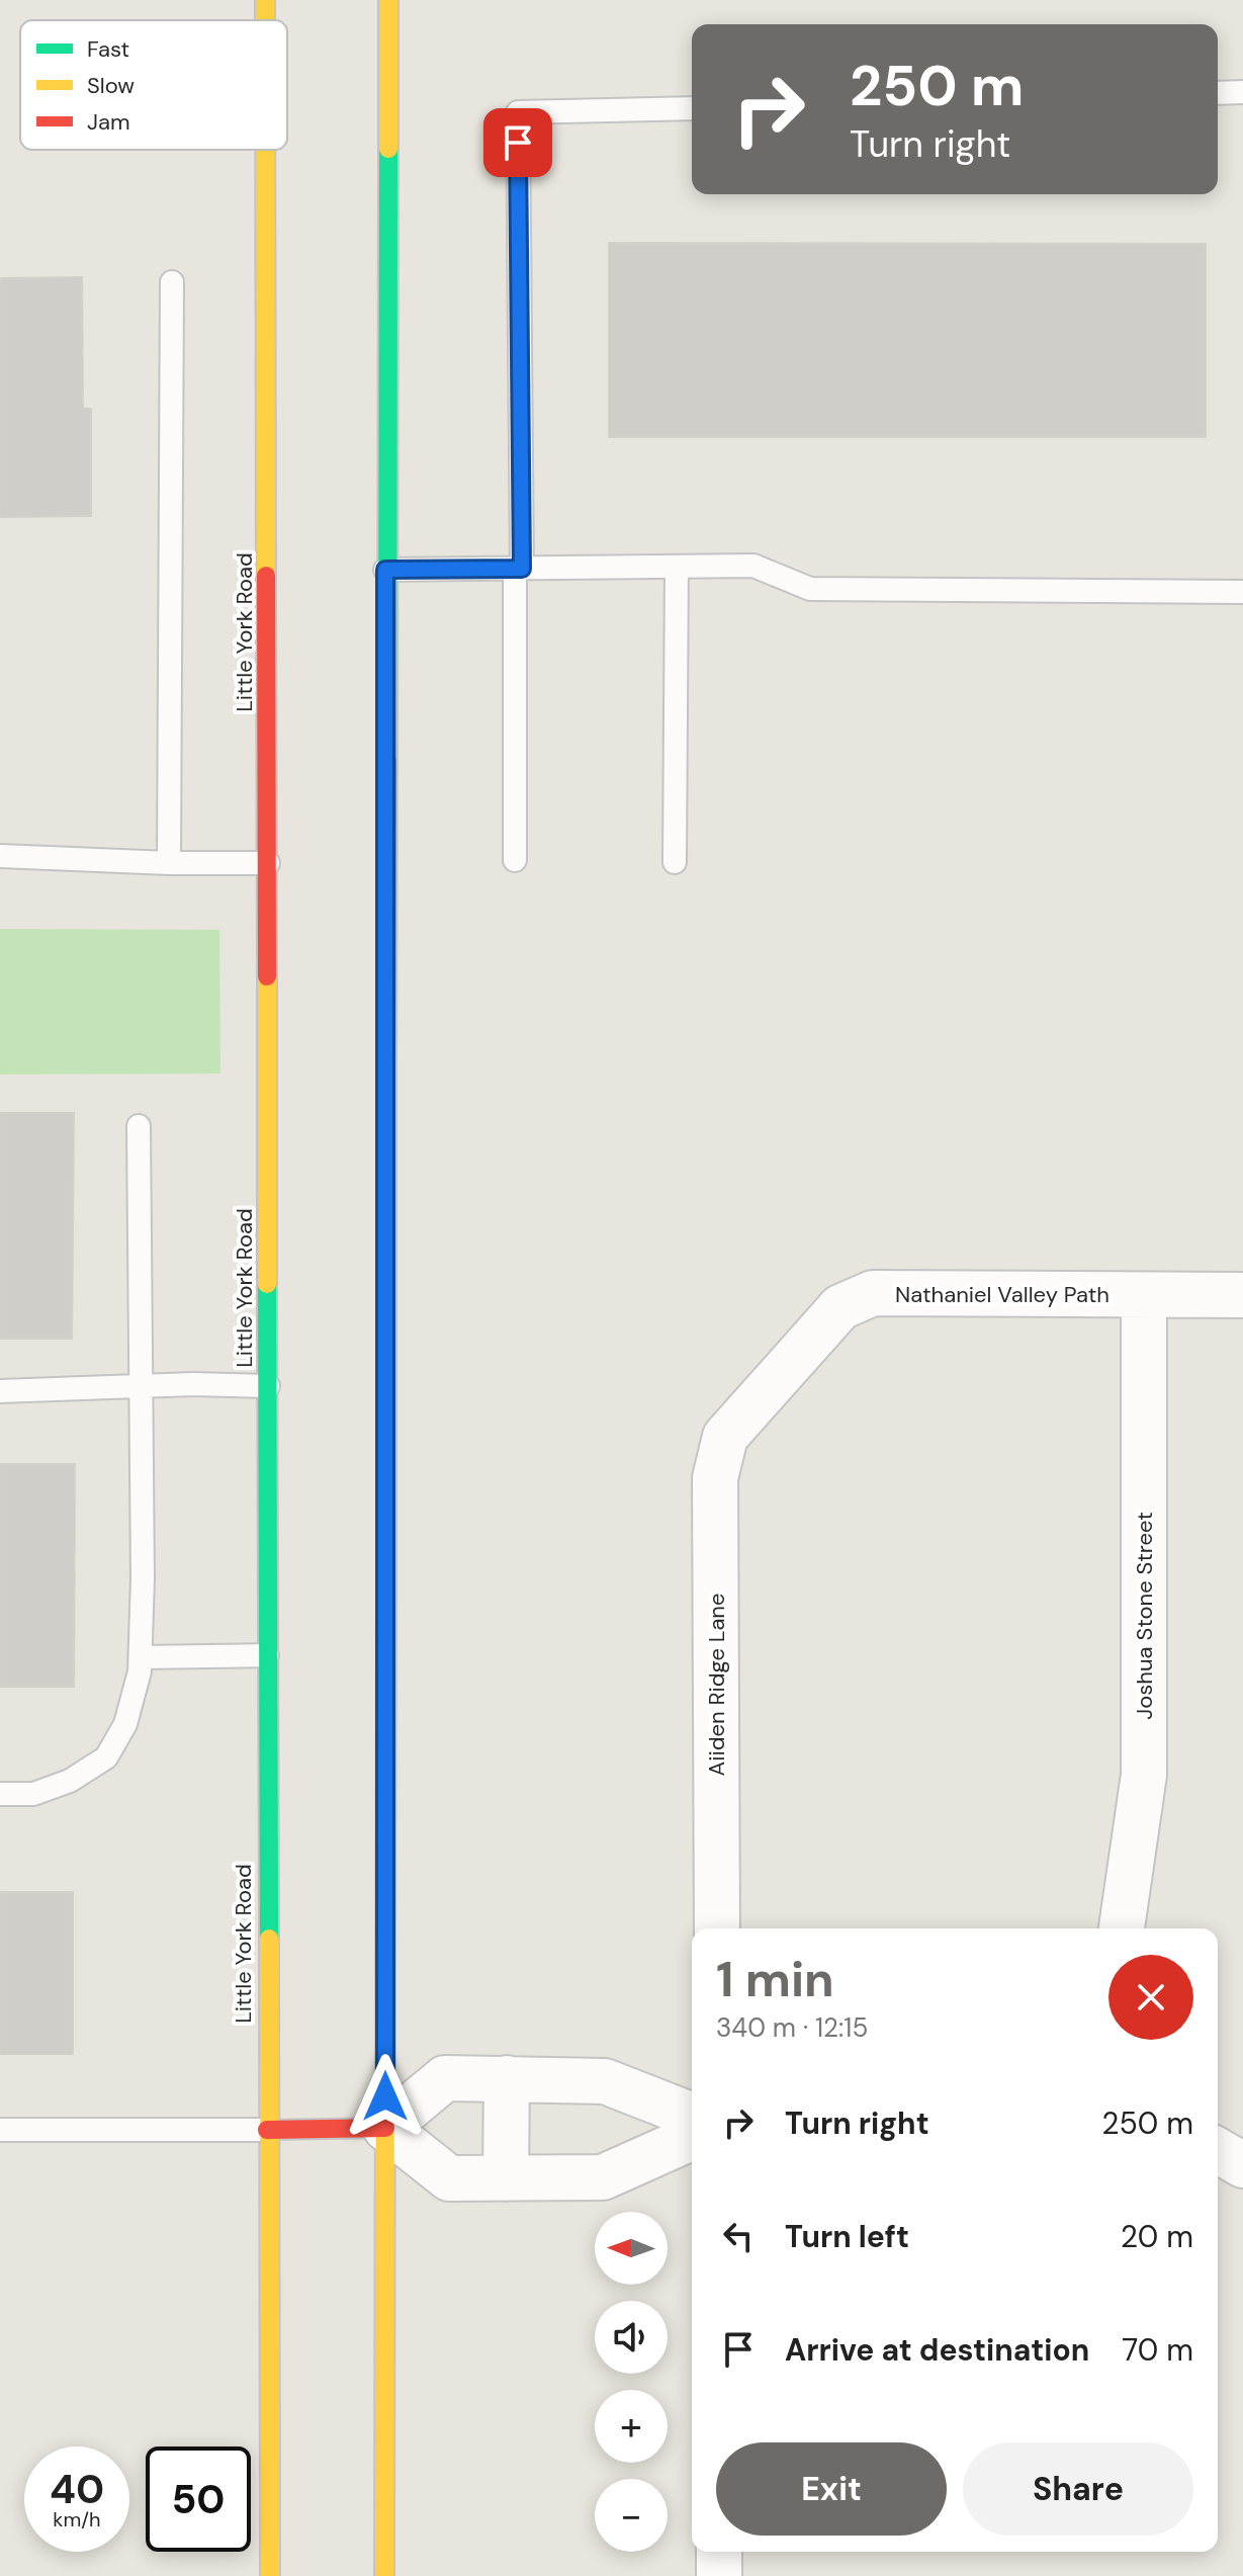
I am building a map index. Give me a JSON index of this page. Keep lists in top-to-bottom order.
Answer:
{
  "streets": {
    "main road": ["Little York Road"],
    "street": ["Nathaniel Valley Path", "Joshua Stone Street", "Aiiden Ridge Lane"]
  },
  "crossings": [
    ["Nathaniel Valley Path", "Joshua Stone Street"],
    ["Nathaniel Valley Path", "Aiiden Ridge Lane"]
  ],
  "legend": ["Fast", "Slow", "Jam"],
  "north": "left",
  "page": {
    "turn": ["250 m", "Turn right"],
    "heading": ["1 min", "340 m · 12:15"],
    "list": [
      {
        "name": "Turn right",
        "value": "250 m"
      },
      {
        "name": "Turn left",
        "value": "20 m"
      },
      {
        "name": "Arrive at destination",
        "value": "70 m"
      }
    ],
    "map_buttons": ["+", "−"],
    "buttons": ["Exit", "Share"],
    "speed": "40 km/h",
    "limit": "50"
  }
}
